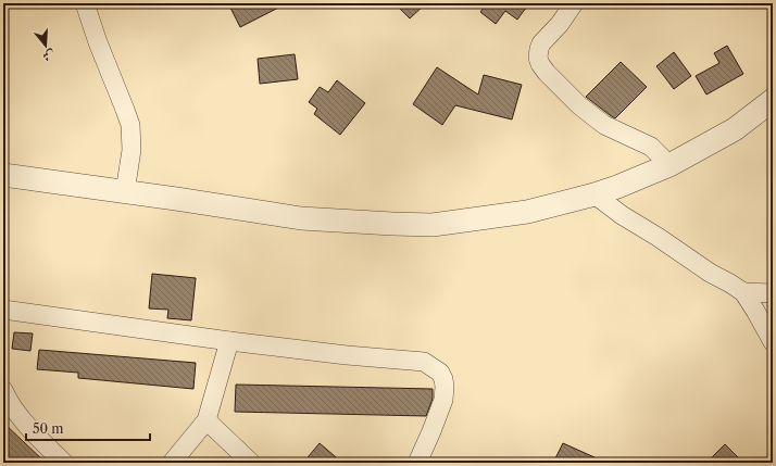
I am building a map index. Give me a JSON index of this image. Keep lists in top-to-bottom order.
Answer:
{
  "scale_bar": "50 m",
  "north": "bottom"
}
